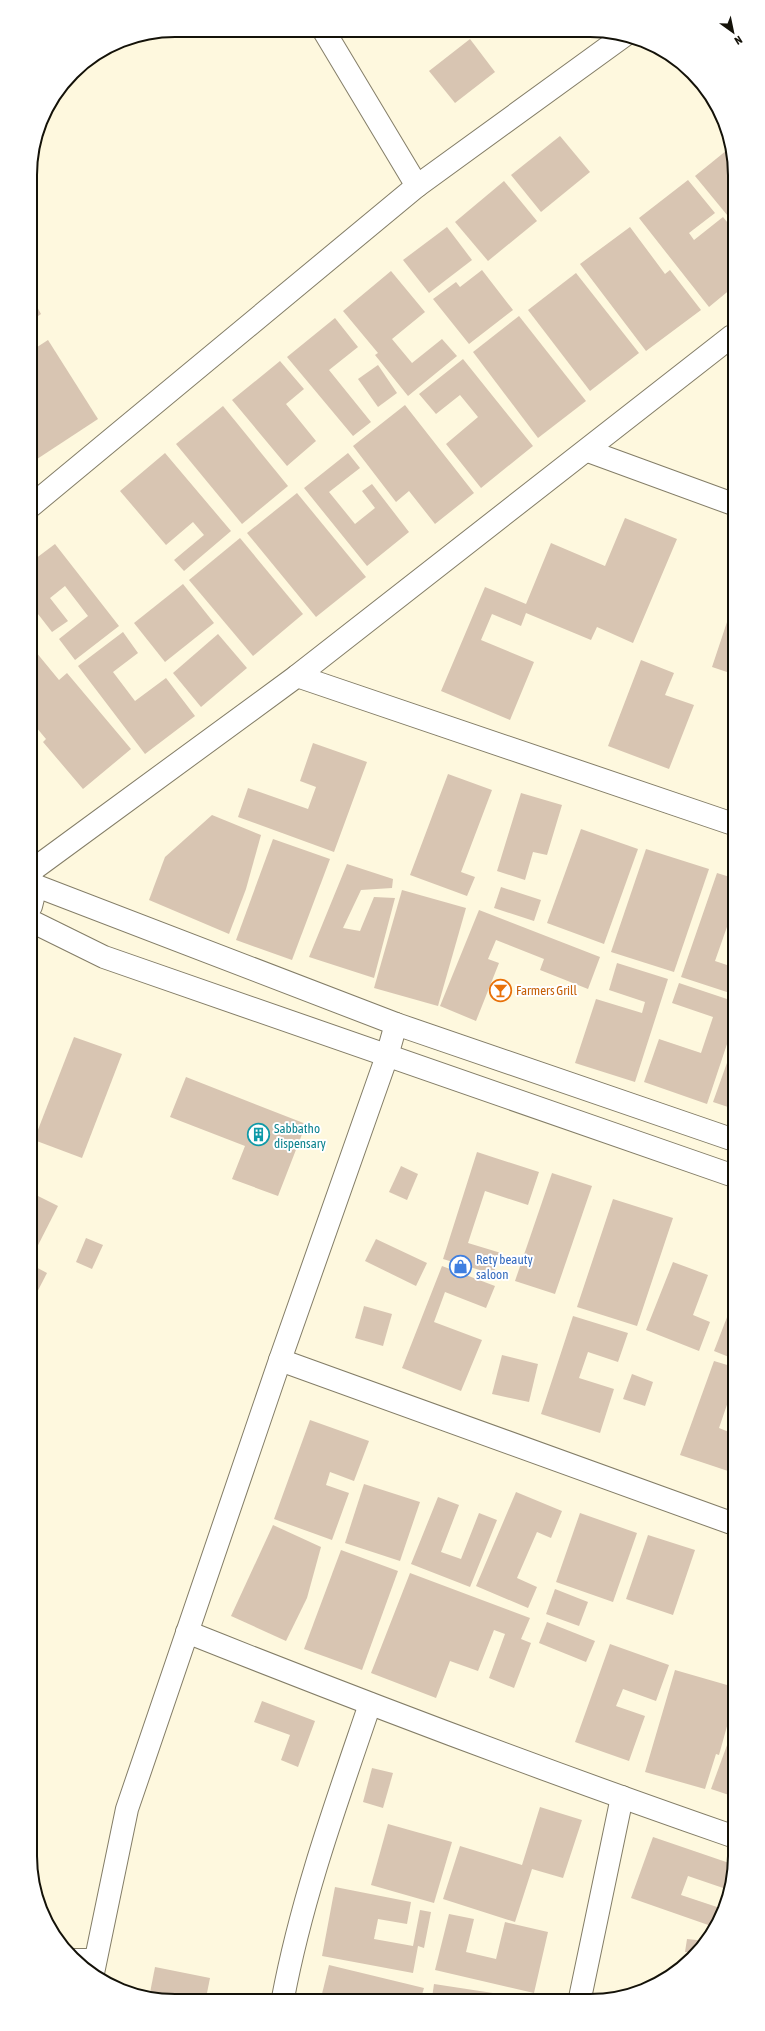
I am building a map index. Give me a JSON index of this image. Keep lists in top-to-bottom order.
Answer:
{
  "places": {
    "bar": ["Farmers Grill"],
    "building": ["Sabbatho dispensary"],
    "shop": ["Rety beauty saloon"]
  },
  "north": "bottom right"
}
